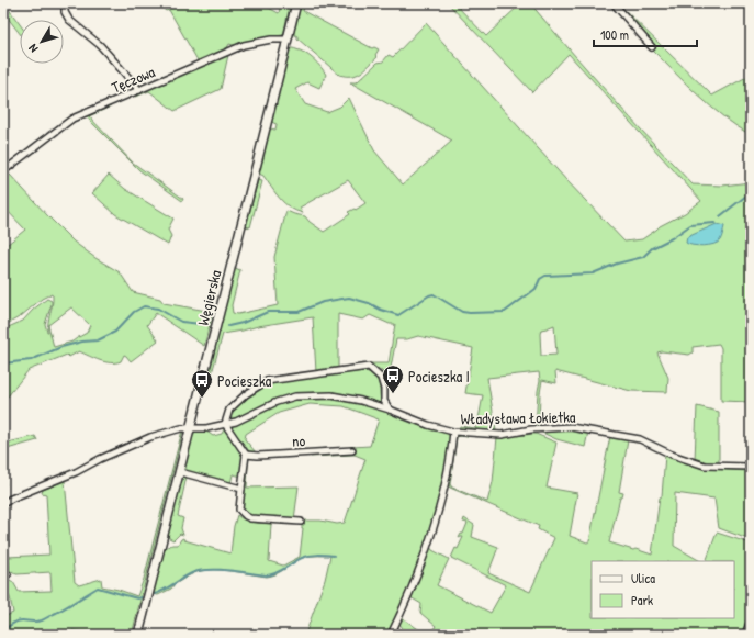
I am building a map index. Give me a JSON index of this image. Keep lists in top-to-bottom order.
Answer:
{
  "streets": {
    "main road": ["Węgierska"],
    "street": ["Tęczowa", "Władysława Łokietka", "no"]
  },
  "crossings": [
    ["Tęczowa", "Węgierska"]
  ],
  "places": {
    "bus stop": ["Pocieszka I", "Pocieszka"]
  },
  "legend": ["Ulica", "Park"],
  "scale_bar": "100 m",
  "north": "bottom left"
}
